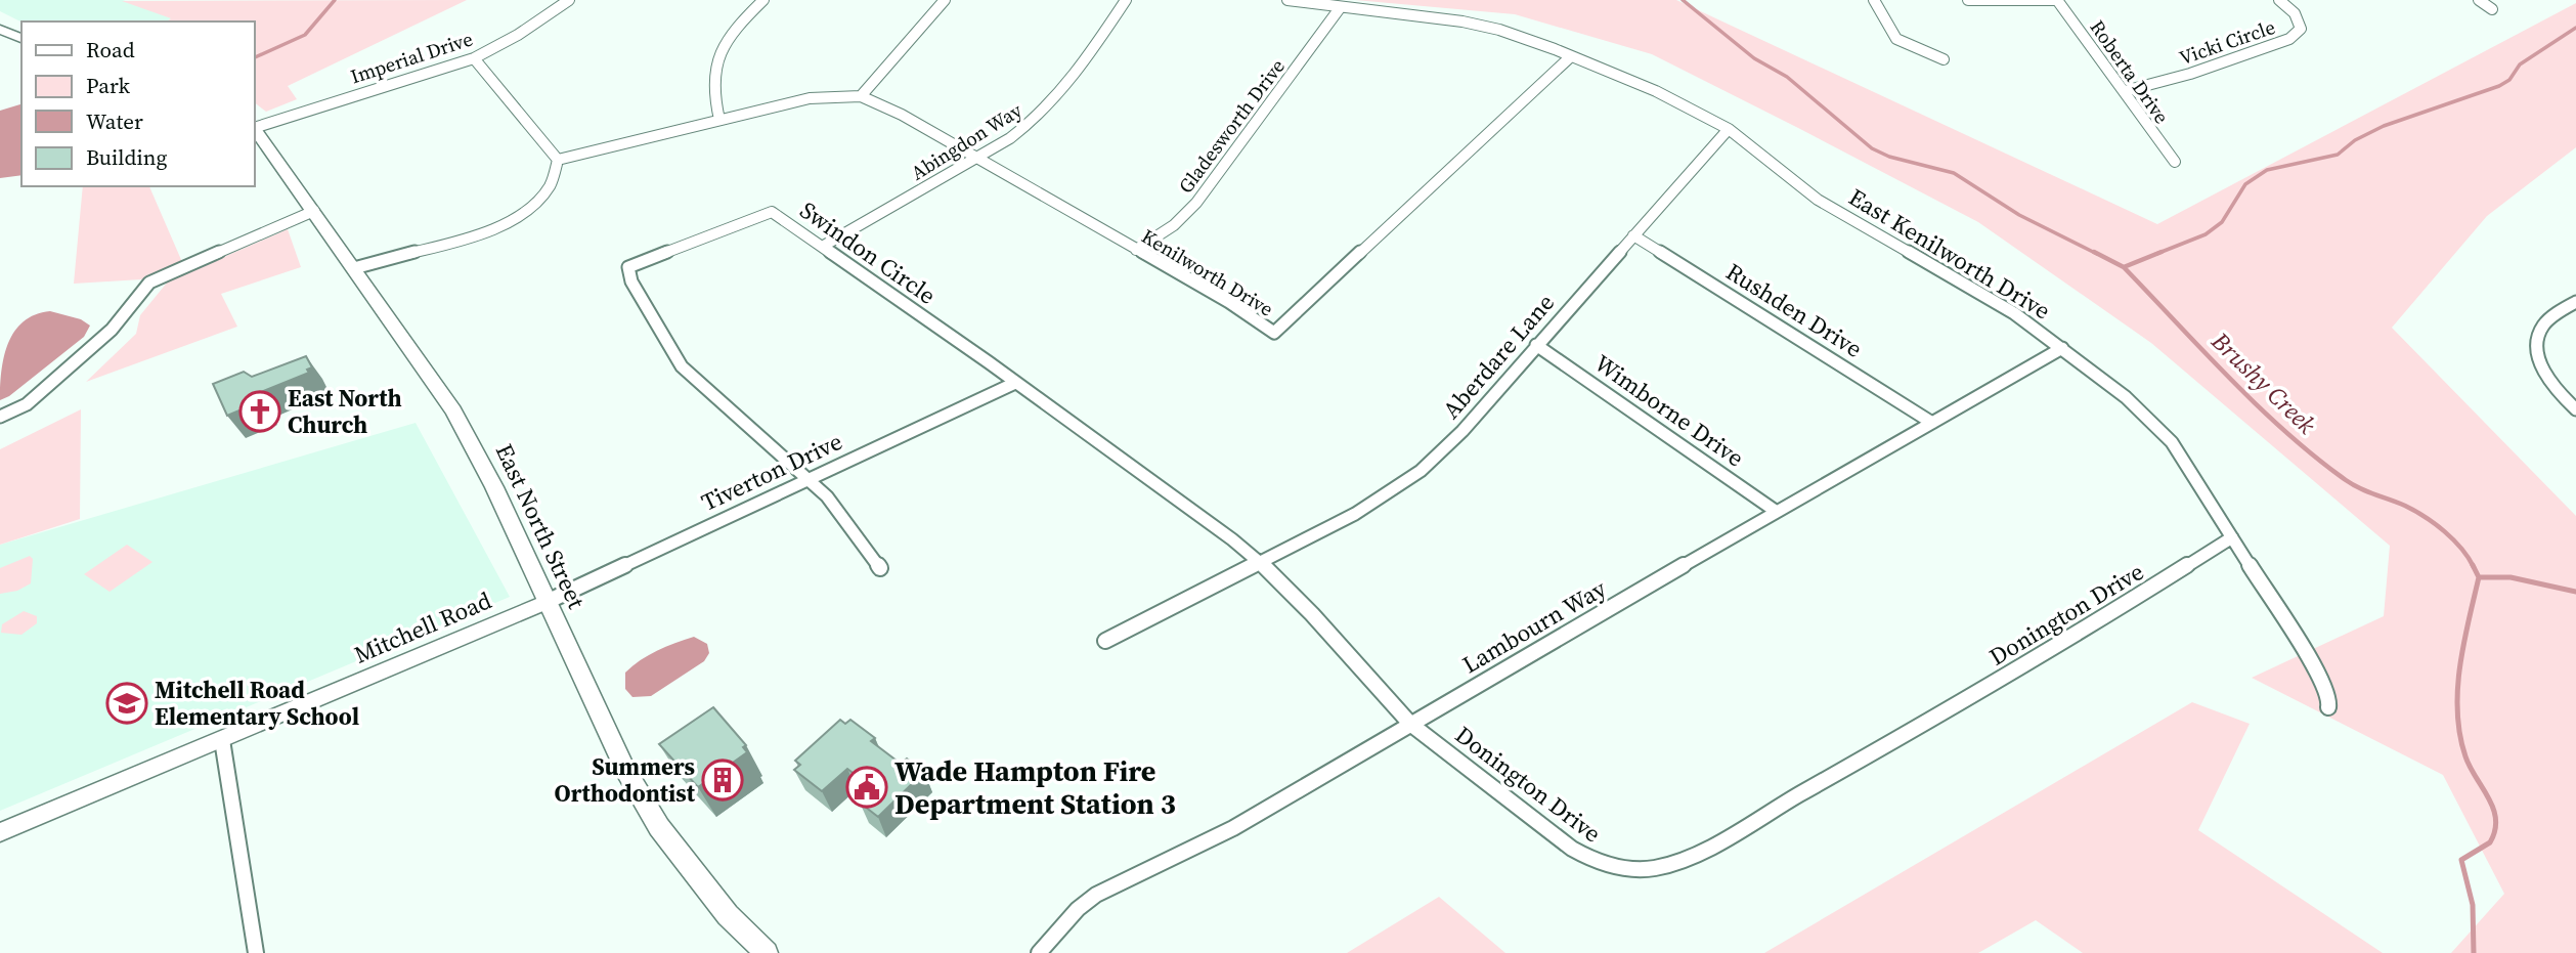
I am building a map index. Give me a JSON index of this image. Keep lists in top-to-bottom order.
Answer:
{
  "streets": {
    "main road": ["East North Street"],
    "street": [
      "Vicki Circle",
      "Imperial Drive",
      "Roberta Drive",
      "Gladesworth Drive",
      "Abingdon Way",
      "Swindon Circle",
      "East Kenilworth Drive",
      "Kenilworth Drive",
      "Rushden Drive",
      "Aberdare Lane",
      "Wimborne Drive",
      "Tiverton Drive",
      "Donington Drive",
      "Lambourn Way",
      "Mitchell Road"
    ]
  },
  "crossings": [
    ["Vicki Circle", "Roberta Drive"],
    ["Gladesworth Drive", "Kenilworth Drive"],
    ["Abingdon Way", "Swindon Circle"],
    ["Abingdon Way", "Kenilworth Drive"],
    ["Swindon Circle", "Tiverton Drive"],
    ["Swindon Circle", "Donington Drive"],
    ["East Kenilworth Drive", "Kenilworth Drive"],
    ["East Kenilworth Drive", "Aberdare Lane"],
    ["East Kenilworth Drive", "Donington Drive"],
    ["East Kenilworth Drive", "Lambourn Way"],
    ["Rushden Drive", "Aberdare Lane"],
    ["Rushden Drive", "Lambourn Way"],
    ["Aberdare Lane", "Wimborne Drive"],
    ["Aberdare Lane", "Donington Drive"],
    ["Wimborne Drive", "Lambourn Way"],
    ["Tiverton Drive", "East North Street"],
    ["Tiverton Drive", "Donington Drive"],
    ["Tiverton Drive", "Mitchell Road"],
    ["East North Street", "Mitchell Road"],
    ["Donington Drive", "Lambourn Way"]
  ],
  "water": ["Brushy Creek"],
  "places": {
    "church": ["East North Church"],
    "school or university": ["Mitchell Road Elementary School"],
    "building": ["Summers Orthodontist"],
    "public building": ["Wade Hampton Fire Department Station 3"]
  },
  "legend": [
    "Road",
    "Park",
    "Water",
    "Building"
  ]
}
